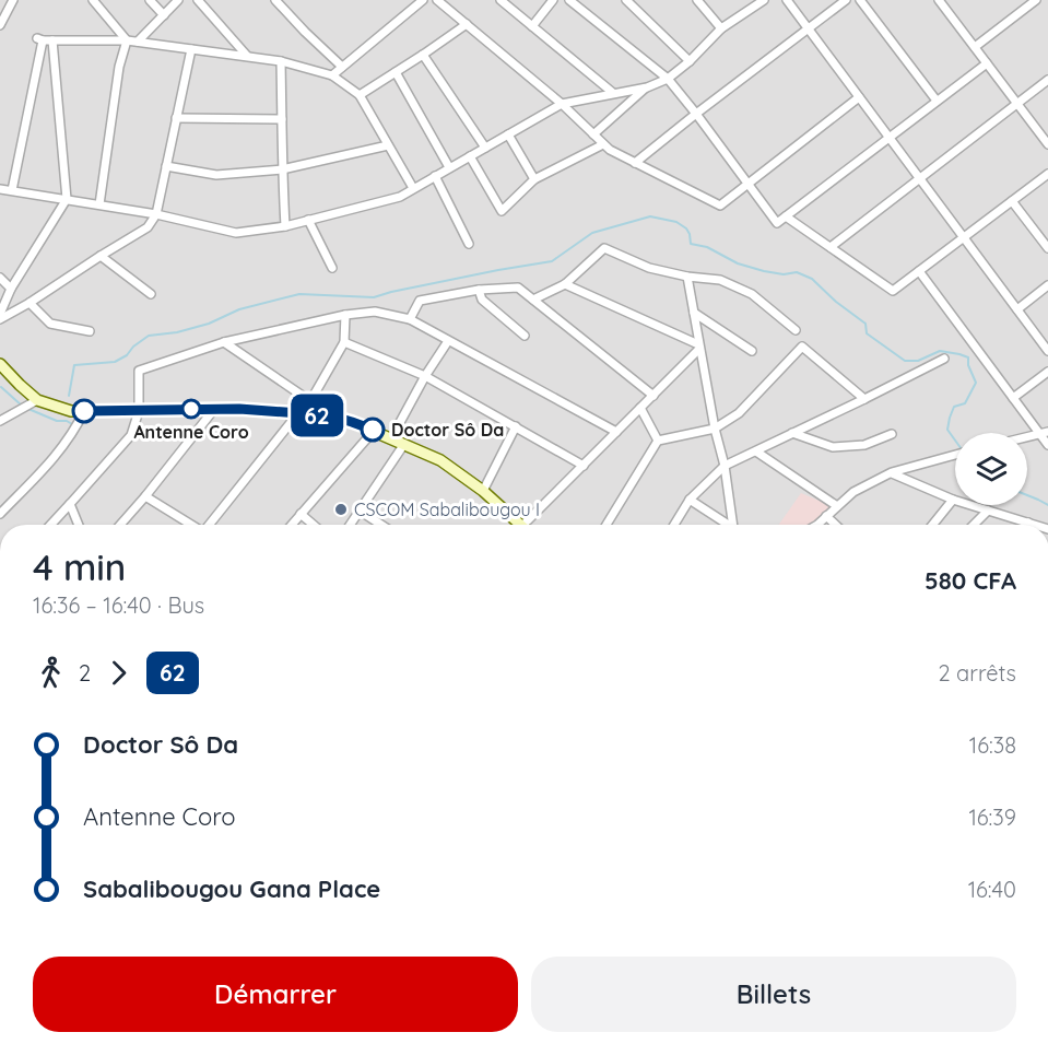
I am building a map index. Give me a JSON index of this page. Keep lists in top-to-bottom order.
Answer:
{
  "places": ["Antenne Coro", "Doctor Sô Da", "CSCOM Sabalibougou I"],
  "lines": ["bus line 62"],
  "page": {
    "on_map": "62",
    "heading": ["4 min", "16:36 – 16:40 · Bus", "580 CFA"],
    "legs": ["2", "62", "2 arrêts"],
    "list": [
      {
        "name": "Doctor Sô Da",
        "value": "16:38"
      },
      {
        "name": "Antenne Coro",
        "value": "16:39"
      },
      {
        "name": "Sabalibougou Gana Place",
        "value": "16:40"
      }
    ],
    "buttons": ["Démarrer", "Billets"]
  }
}
